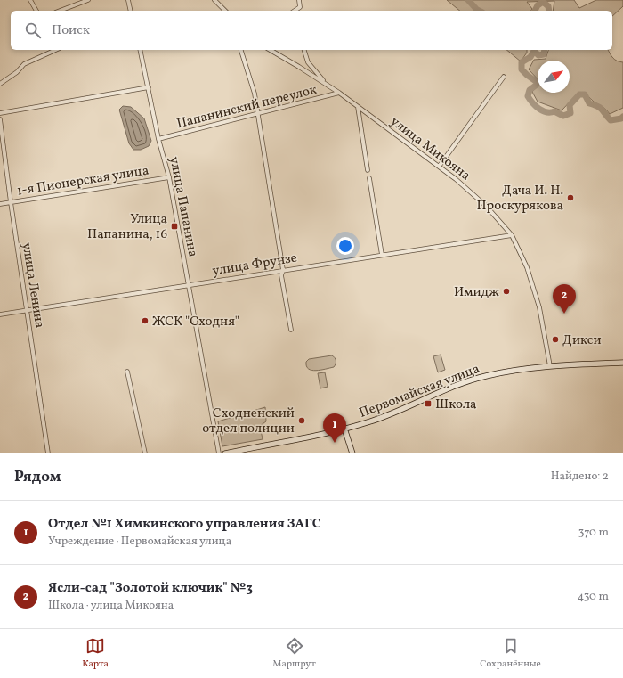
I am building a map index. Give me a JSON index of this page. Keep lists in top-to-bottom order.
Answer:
{
  "streets": {
    "main road": ["Первомайская улица"],
    "street": [
      "Папанинский переулок",
      "улица Микояна",
      "1-я Пионерская улица",
      "улица Папанина",
      "улица Фрунзе",
      "улица Ленина"
    ]
  },
  "crossings": [
    ["Папанинский переулок", "улица Микояна"],
    ["Папанинский переулок", "улица Папанина"],
    ["улица Микояна", "улица Фрунзе"],
    ["улица Микояна", "Первомайская улица"],
    ["1-я Пионерская улица", "улица Папанина"],
    ["1-я Пионерская улица", "улица Ленина"],
    ["улица Папанина", "улица Фрунзе"],
    ["улица Фрунзе", "улица Ленина"]
  ],
  "places": {
    "other": [
      "Дача И. Н. Проскурякова",
      "Имидж",
      "ЖСК \"Сходня\"",
      "Дикси",
      "Сходненский отдел полиции"
    ],
    "transit": ["Улица Папанина, 16", "Школа"]
  },
  "north": "top right",
  "page": {
    "search": "Поиск",
    "pins": ["2", "1"],
    "heading": ["Рядом", "Найдено: 2"],
    "list": [
      {
        "mark": "1",
        "name": "Отдел №1 Химкинского управления ЗАГС",
        "note": "Учреждение · Первомайская улица",
        "value": "370 m"
      },
      {
        "mark": "2",
        "name": "Ясли-сад \"Золотой ключик\" №3",
        "note": "Школа · улица Микояна",
        "value": "430 m"
      }
    ],
    "nav": ["Карта", "Маршрут", "Сохранённые"]
  }
}
